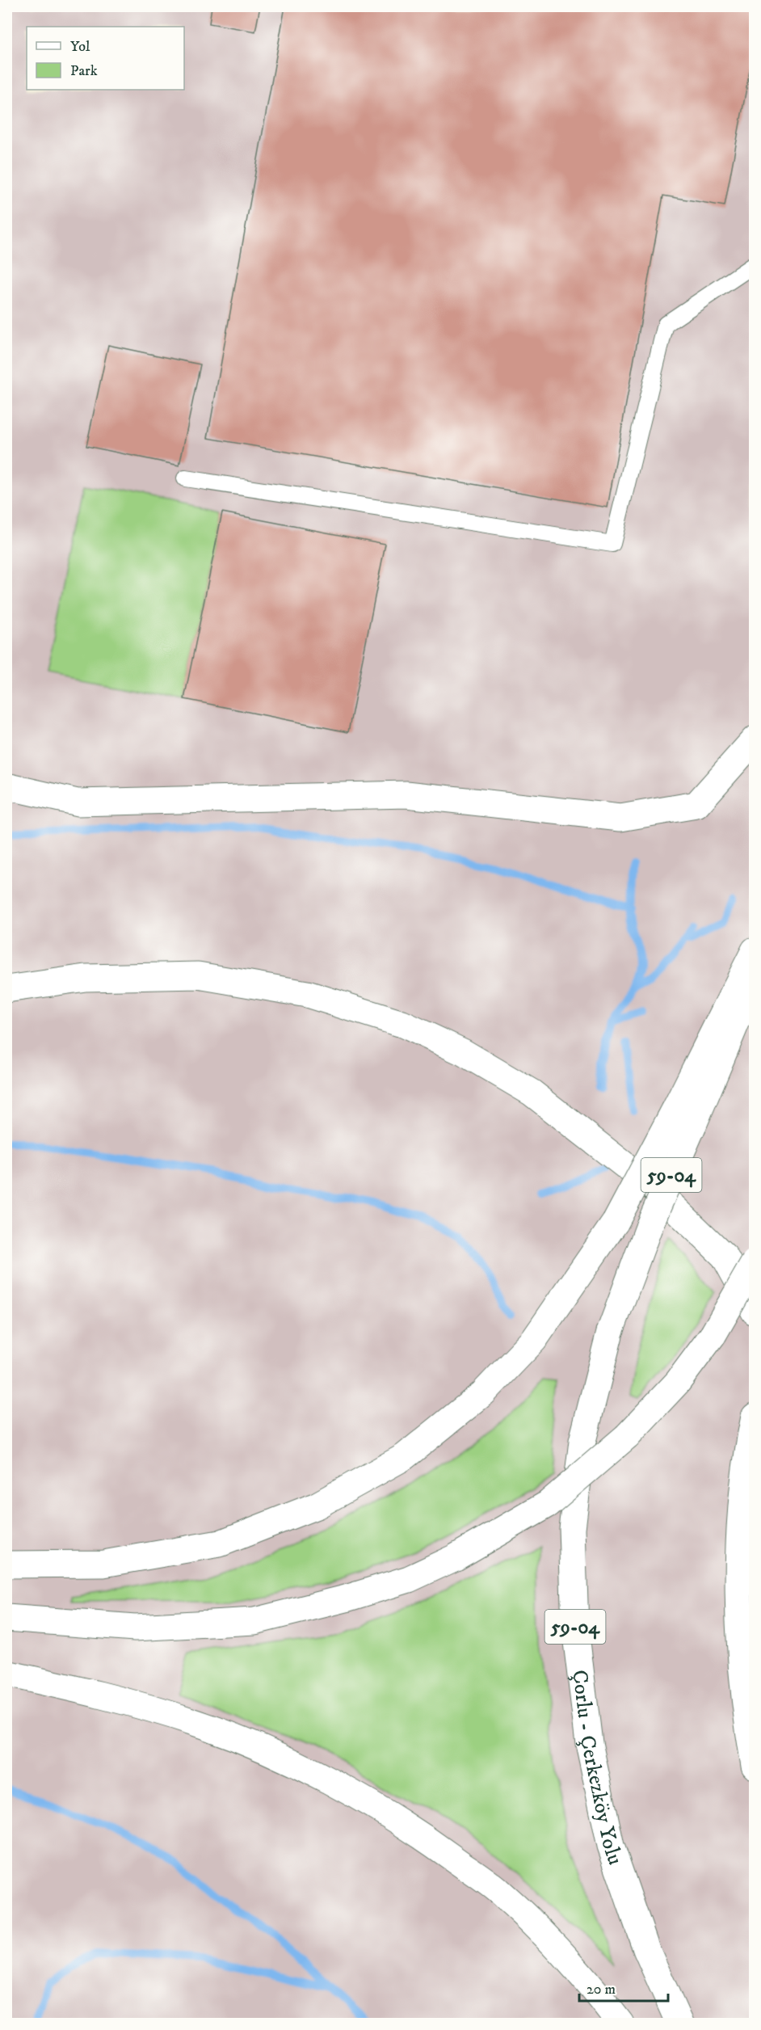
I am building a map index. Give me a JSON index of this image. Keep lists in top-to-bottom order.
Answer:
{
  "streets": {
    "main road": ["59-04", "Çorlu - Çerkezköy Yolu"]
  },
  "legend": ["Yol", "Park"],
  "scale_bar": "20 m"
}
